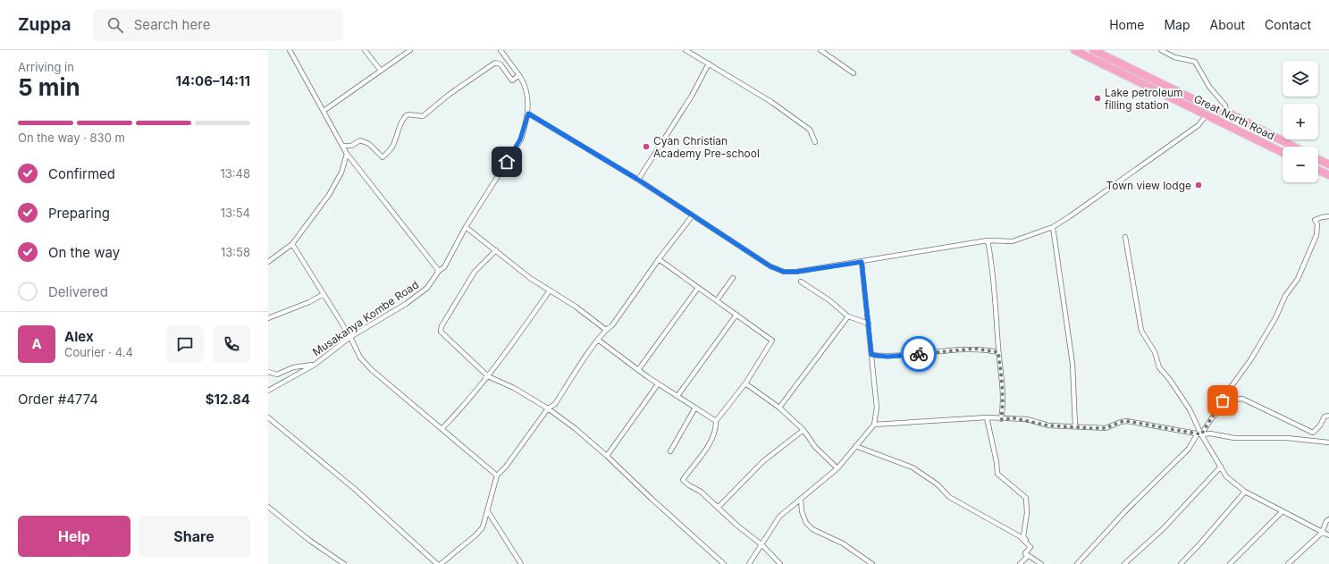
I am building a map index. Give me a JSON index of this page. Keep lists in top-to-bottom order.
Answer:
{
  "streets": {
    "highway": ["Great North Road"],
    "street": ["Musakanya Kombe Road"]
  },
  "places": ["Lake petroleum filling station", "Cyan Christian Academy Pre-school", "Town view lodge"],
  "page": {
    "header": "Zuppa",
    "search": "Search here",
    "nav": [
      "Home",
      "Map",
      "About",
      "Contact"
    ],
    "heading": ["5 min", "Arriving in", "14:06–14:11"],
    "panel": [
      "Alex",
      "Courier · 4.4",
      "Order #4774",
      "$12.84"
    ],
    "map_buttons": ["+", "−"],
    "bar": "On the way · 830 m",
    "list": [
      ["Confirmed", "13:48"],
      ["Preparing", "13:54"],
      ["On the way", "13:58"],
      "Delivered"
    ],
    "round": "A",
    "buttons": ["Help", "Share"]
  }
}
